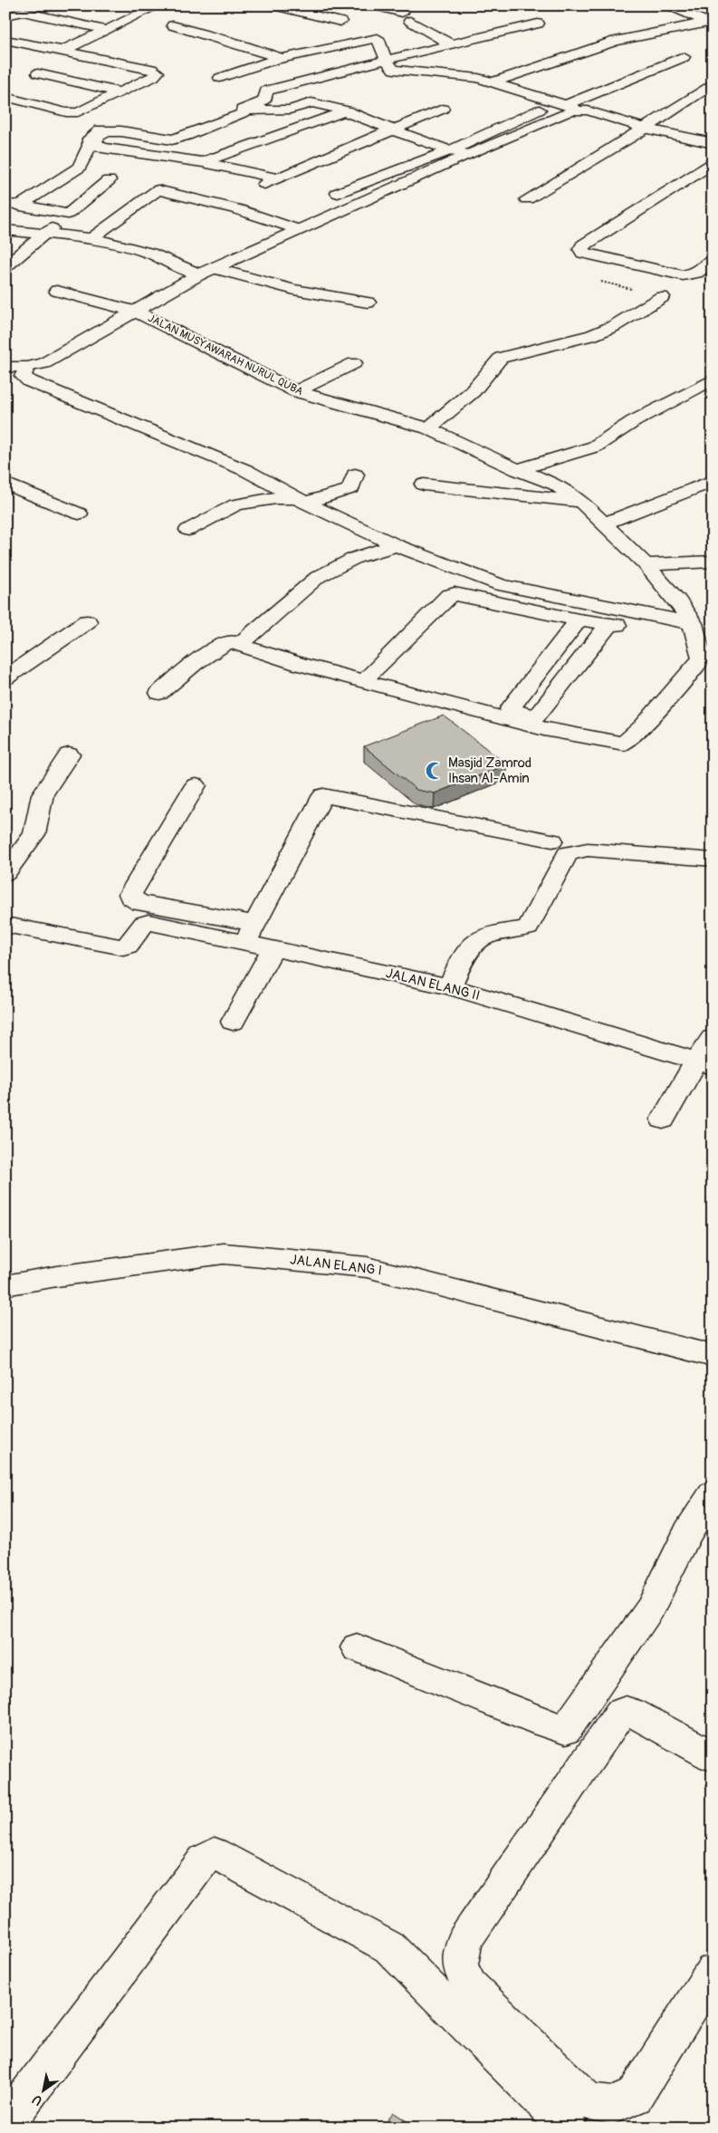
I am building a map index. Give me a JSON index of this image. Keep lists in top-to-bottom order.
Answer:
{
  "streets": {
    "street": ["JALAN MUSYAWARAH NURUL QUBA", "JALAN ELANG II", "JALAN ELANG I"]
  },
  "places": {
    "mosque": ["Masjid Zamrod Ihsan Al-Amin"]
  },
  "north": "bottom left"
}
